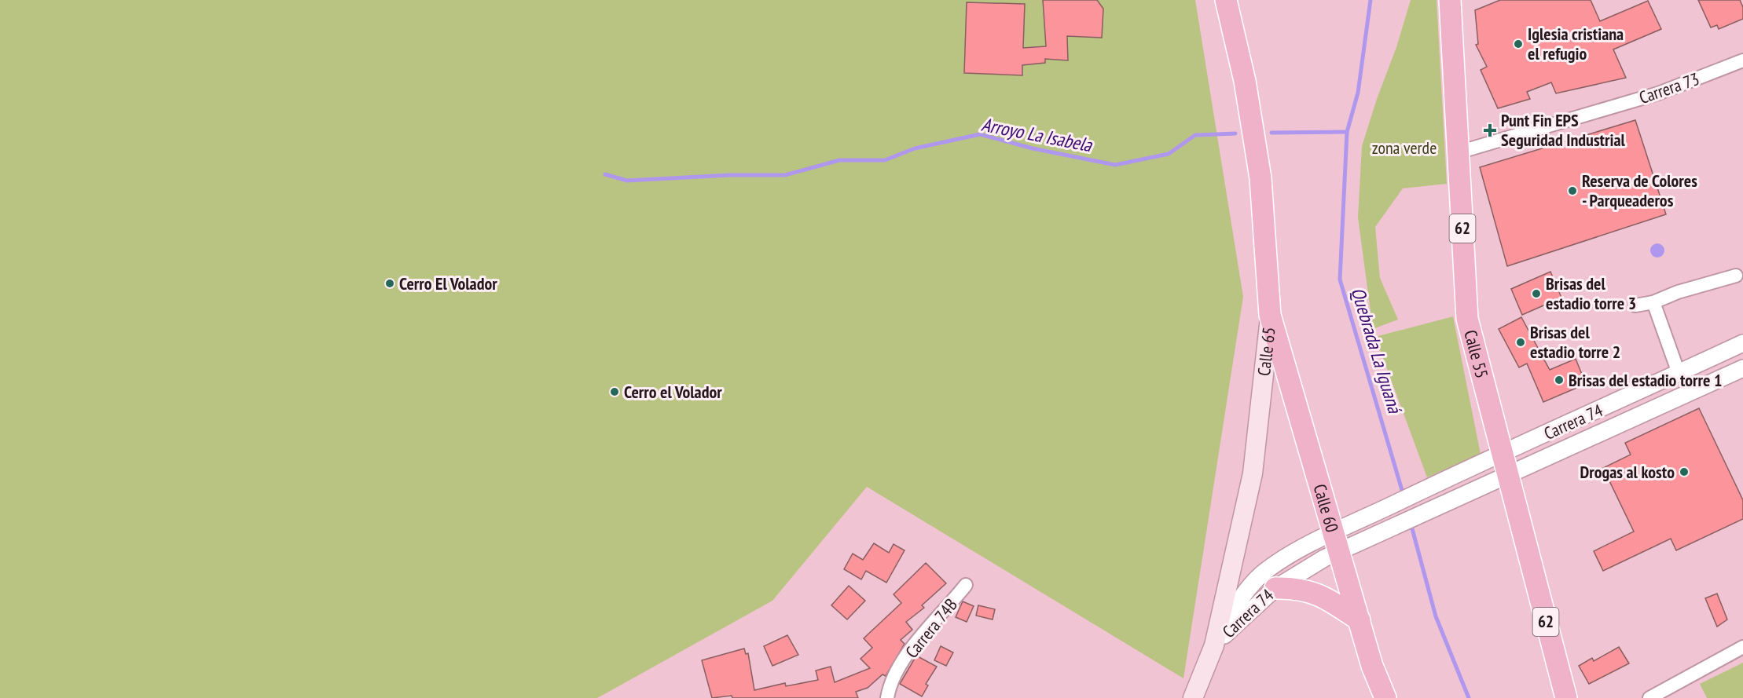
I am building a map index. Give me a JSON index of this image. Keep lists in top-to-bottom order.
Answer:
{
  "streets": {
    "highway": [
      "62",
      "Calle 65",
      "Calle 55",
      "Calle 60"
    ],
    "street": ["Carrera 73", "Carrera 74", "Carrera 74B"]
  },
  "crossings": [
    ["Carrera 73", "Calle 55"],
    ["Calle 65", "Carrera 74"],
    ["Calle 65", "Calle 60"],
    ["Calle 55", "Carrera 74"],
    ["Carrera 74", "Calle 60"]
  ],
  "water": ["Arroyo La Isabela", "Quebrada La Iguaná"],
  "parks": ["zona verde"],
  "places": {
    "other": [
      "Iglesia cristiana el refugio",
      "Reserva de Colores - Parqueaderos",
      "Cerro El Volador",
      "Brisas del estadio torre 3",
      "Brisas del estadio torre 2",
      "Brisas del estadio torre 1",
      "Cerro el Volador",
      "Drogas al kosto"
    ],
    "health": ["Punt Fin EPS Seguridad Industrial"]
  }
}
